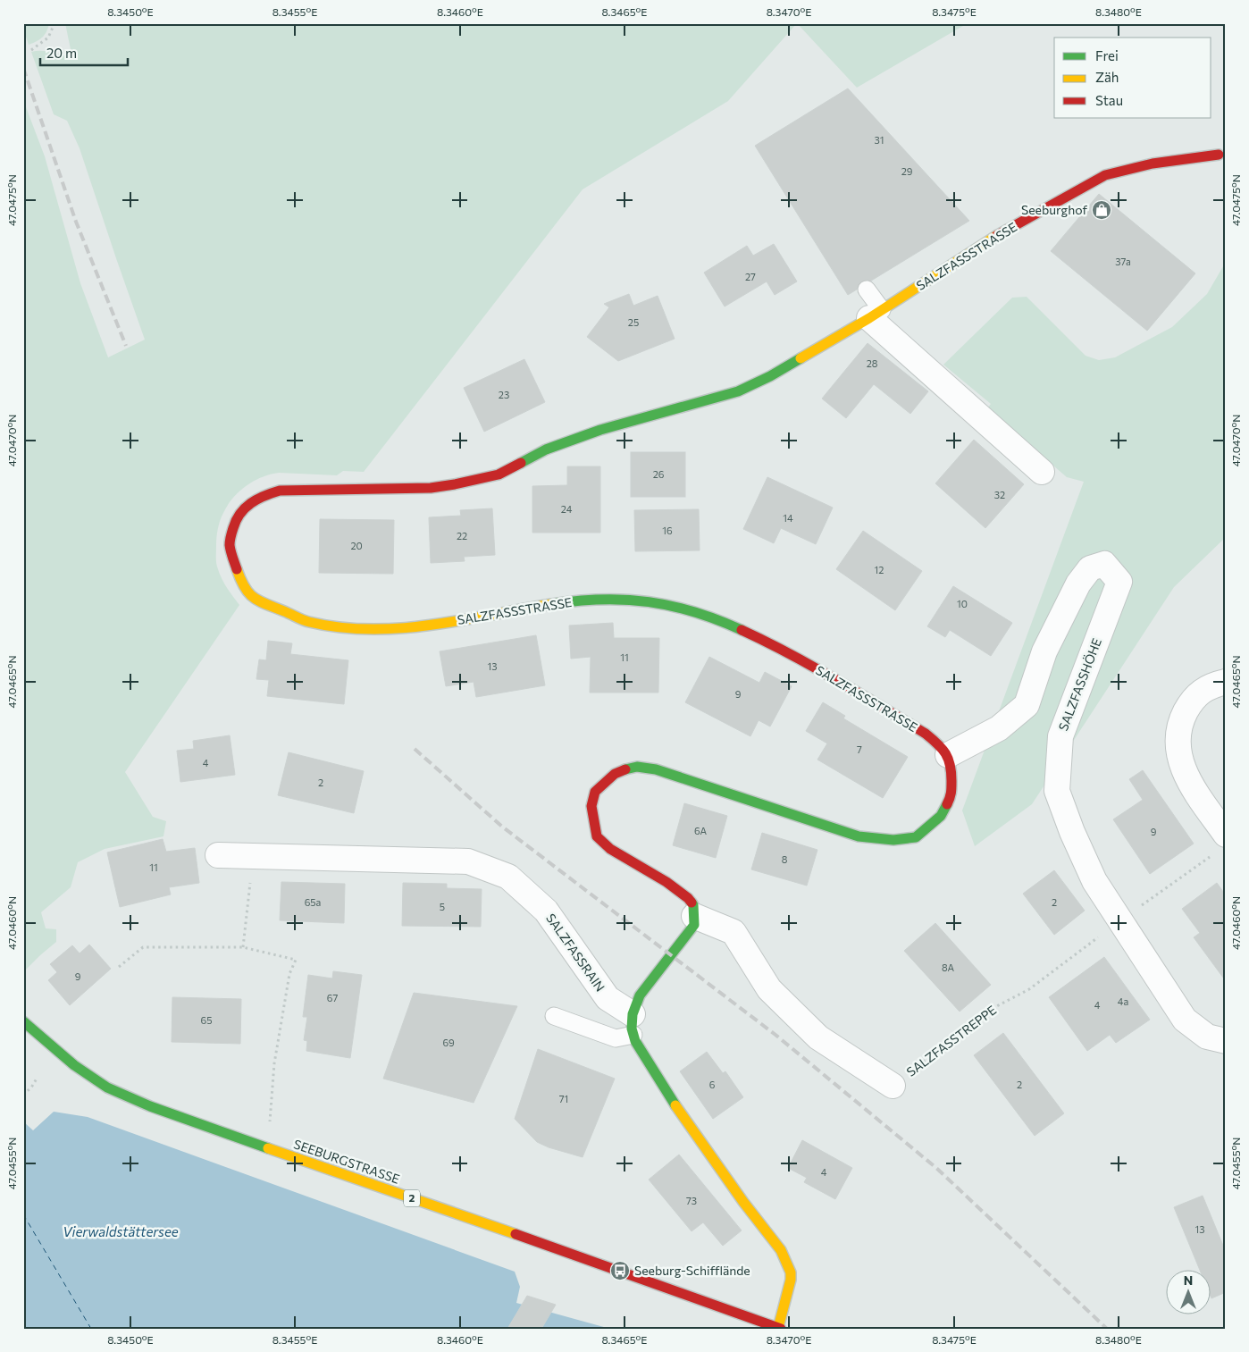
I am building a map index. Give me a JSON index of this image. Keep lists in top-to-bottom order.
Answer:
{
  "streets": {
    "street": [
      "SALZFASSSTRASSE",
      "SALZFASSHÖHE",
      "SALZFASSRAIN",
      "SEEBURGSTRASSE",
      "2"
    ],
    "path": ["SALZFASSTREPPE"]
  },
  "crossings": [
    ["SALZFASSSTRASSE", "SALZFASSHÖHE"],
    ["SALZFASSHÖHE", "SALZFASSTREPPE"]
  ],
  "water": ["Vierwaldstättersee"],
  "places": {
    "shop": ["Seeburghof"],
    "bus stop": ["Seeburg-Schifflände"]
  },
  "house_numbers": [
    "31",
    "29",
    "37a",
    "27",
    "25",
    "28",
    "23",
    "26",
    "32",
    "24",
    "14",
    "16",
    "22",
    "20",
    "12",
    "10",
    "11",
    "13",
    "9",
    "7",
    "4",
    "2",
    "6A",
    "9",
    "8",
    "11",
    "65a",
    "2",
    "5",
    "8A",
    "9",
    "67",
    "4a",
    "4",
    "65",
    "69",
    "6",
    "2",
    "71",
    "4",
    "73",
    "13"
  ],
  "legend": ["Frei", "Zäh", "Stau"],
  "scale_bar": "20 m",
  "north": "top",
  "coordinates": [
    "8.3450°E",
    "8.3455°E",
    "8.3460°E",
    "8.3465°E",
    "8.3470°E",
    "8.3475°E",
    "8.3480°E",
    "47.0475°N",
    "47.0470°N",
    "47.0465°N",
    "47.0460°N",
    "47.0455°N"
  ]
}
